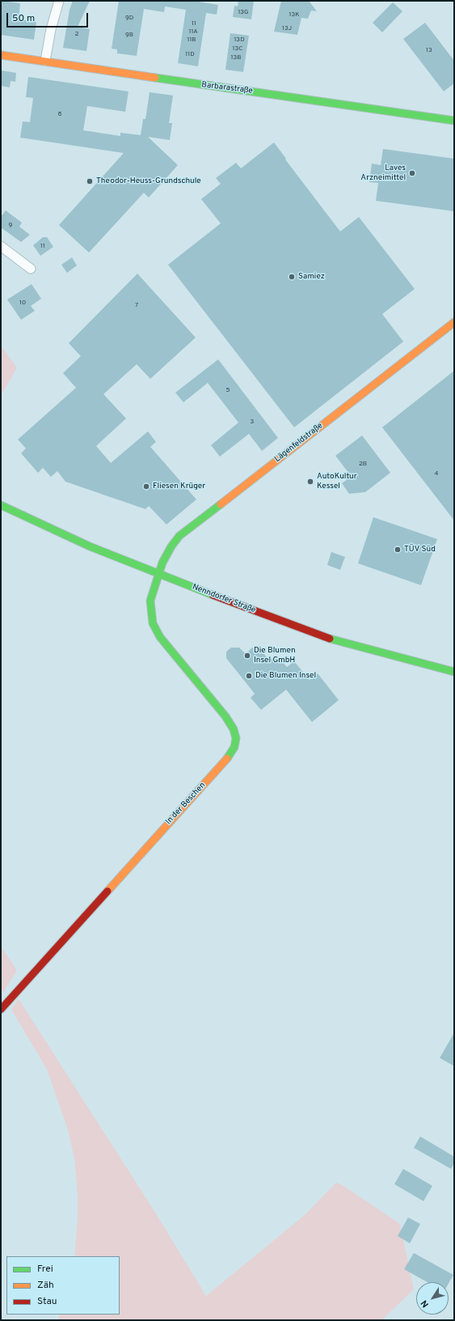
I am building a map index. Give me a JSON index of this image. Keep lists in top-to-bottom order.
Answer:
{
  "streets": {
    "street": [
      "Barbarastraße",
      "Lägenfeldstraße",
      "Nenndorfer Straße",
      "In der Beschen"
    ]
  },
  "crossings": [
    ["Lägenfeldstraße", "Nenndorfer Straße"],
    ["Lägenfeldstraße", "In der Beschen"],
    ["Nenndorfer Straße", "In der Beschen"]
  ],
  "places": [
    "Laves Arzneimittel",
    "Theodor-Heuss-Grundschule",
    "Samiez",
    "AutoKultur Kessel",
    "Fliesen Krüger",
    "TÜV Süd",
    "Die Blumen Insel GmbH",
    "Die Blumen Insel"
  ],
  "house_numbers": [
    "13G",
    "13K",
    "9D",
    "11",
    "13J",
    "11A",
    "2",
    "9B",
    "11B",
    "13D",
    "13C",
    "13",
    "11D",
    "13B",
    "8",
    "9",
    "11",
    "10",
    "7",
    "5",
    "3",
    "2B",
    "4"
  ],
  "legend": ["Frei", "Zäh", "Stau"],
  "scale_bar": "50 m",
  "north": "bottom left"
}
